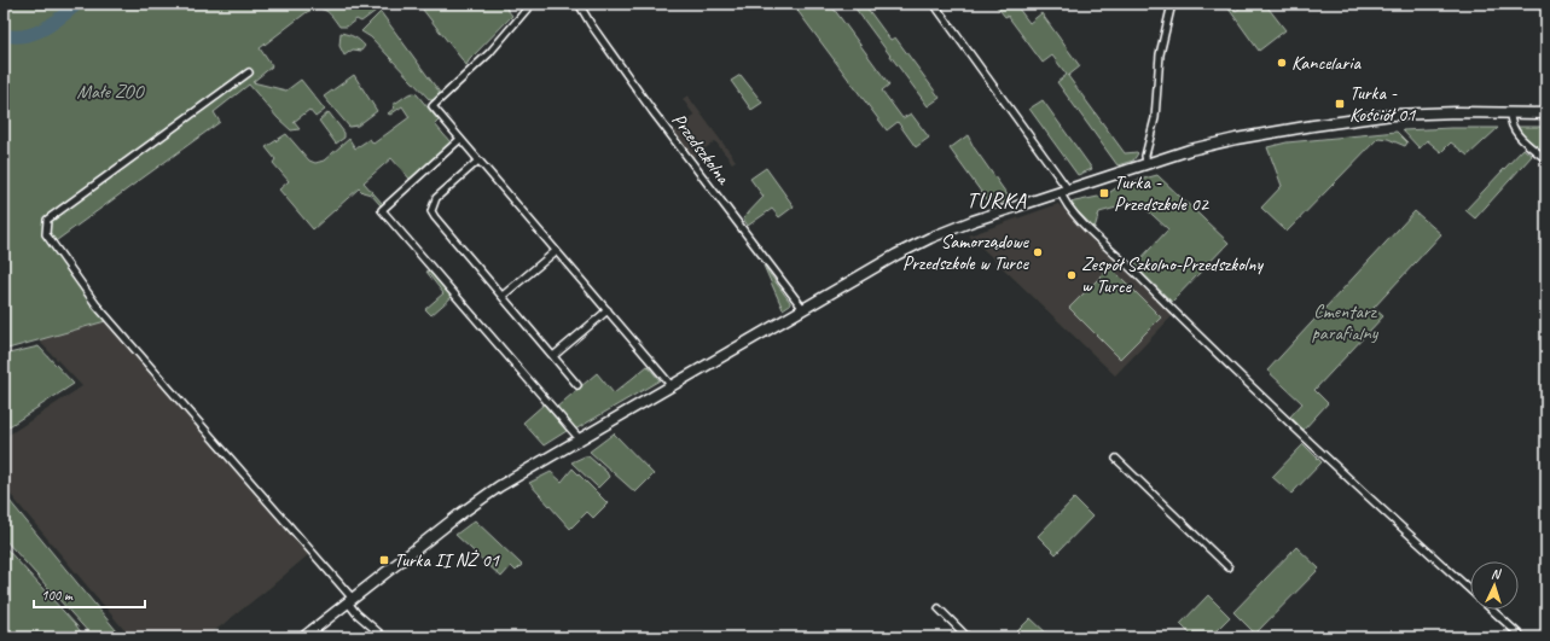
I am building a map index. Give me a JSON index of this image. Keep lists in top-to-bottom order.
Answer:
{
  "streets": {
    "street": ["Przedszkolna"]
  },
  "districts": ["TURKA"],
  "parks": ["Małe ZOO", "Cmentarz parafialny"],
  "places": {
    "other": ["Kancelaria", "Samorządowe Przedszkole w Turce", "Zespół Szkolno-Przedszkolny w Turce"],
    "transit": ["Turka - Kościół 01", "Turka - Przedszkole 02", "Turka II NŻ 01"]
  },
  "scale_bar": "100 m",
  "north": "top"
}
